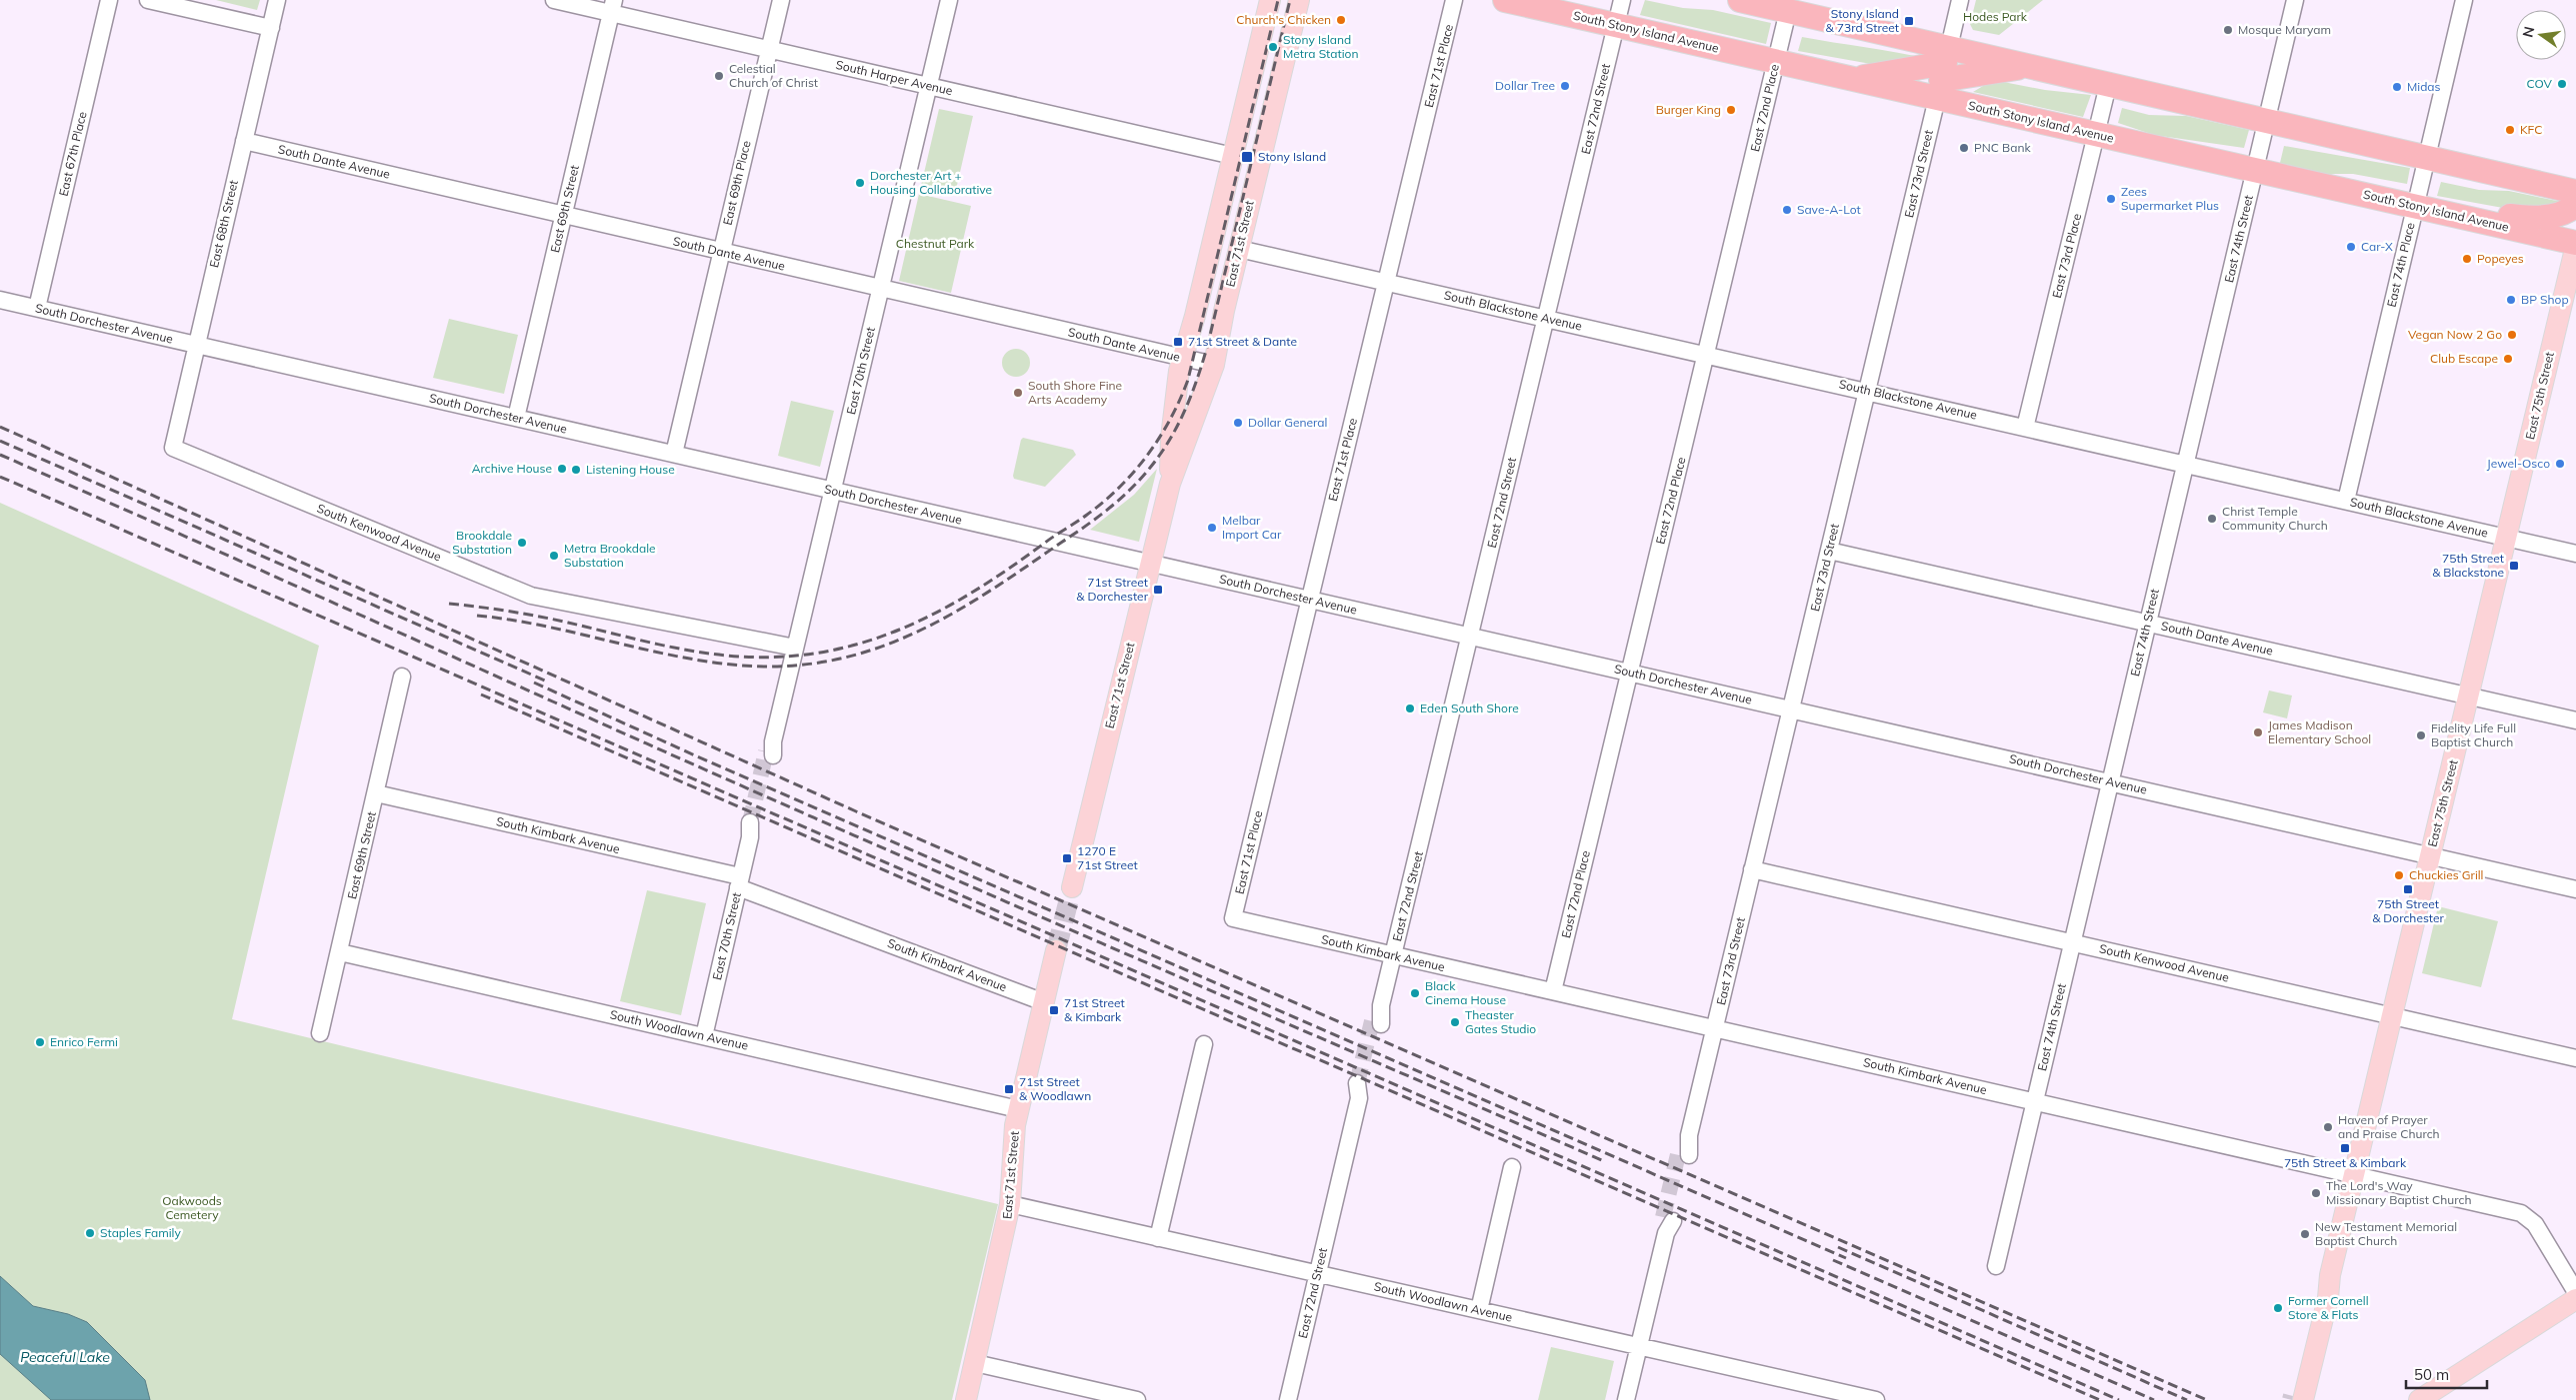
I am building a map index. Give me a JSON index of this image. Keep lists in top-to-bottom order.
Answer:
{
  "streets": {
    "highway": ["South Stony Island Avenue"],
    "main road": ["East 71st Street", "East 75th Street"],
    "street": [
      "East 71st Place",
      "South Harper Avenue",
      "East 72nd Place",
      "East 72nd Street",
      "East 67th Place",
      "South Dante Avenue",
      "East 73rd Street",
      "East 69th Place",
      "East 69th Street",
      "East 68th Street",
      "East 74th Street",
      "East 73rd Place",
      "East 74th Place",
      "South Blackstone Avenue",
      "South Dorchester Avenue",
      "East 70th Street",
      "South Kenwood Avenue",
      "South Kimbark Avenue",
      "South Woodlawn Avenue"
    ]
  },
  "crossings": [
    ["South Stony Island Avenue", "East 72nd Place"],
    ["South Stony Island Avenue", "East 72nd Street"],
    ["South Stony Island Avenue", "East 73rd Street"],
    ["South Stony Island Avenue", "East 74th Street"],
    ["South Stony Island Avenue", "East 73rd Place"],
    ["South Stony Island Avenue", "East 74th Place"],
    ["South Stony Island Avenue", "East 75th Street"],
    ["East 71st Place", "South Blackstone Avenue"],
    ["East 71st Place", "South Dorchester Avenue"],
    ["East 71st Place", "South Kimbark Avenue"],
    ["South Harper Avenue", "East 69th Place"],
    ["South Harper Avenue", "East 69th Street"],
    ["South Harper Avenue", "East 71st Street"],
    ["South Harper Avenue", "East 70th Street"],
    ["East 72nd Place", "South Blackstone Avenue"],
    ["East 72nd Place", "South Dorchester Avenue"],
    ["East 72nd Place", "South Kimbark Avenue"],
    ["East 72nd Street", "South Blackstone Avenue"],
    ["East 72nd Street", "South Dorchester Avenue"],
    ["East 72nd Street", "South Kimbark Avenue"],
    ["East 72nd Street", "South Woodlawn Avenue"],
    ["East 67th Place", "South Dorchester Avenue"],
    ["South Dante Avenue", "East 73rd Street"],
    ["South Dante Avenue", "East 69th Place"],
    ["South Dante Avenue", "East 69th Street"],
    ["South Dante Avenue", "East 68th Street"],
    ["South Dante Avenue", "East 74th Street"],
    ["South Dante Avenue", "East 71st Street"],
    ["South Dante Avenue", "East 70th Street"],
    ["South Dante Avenue", "East 75th Street"],
    ["East 73rd Street", "South Blackstone Avenue"],
    ["East 73rd Street", "South Dorchester Avenue"],
    ["East 73rd Street", "South Kenwood Avenue"],
    ["East 73rd Street", "South Kimbark Avenue"],
    ["East 69th Place", "South Dorchester Avenue"],
    ["East 69th Street", "South Dorchester Avenue"],
    ["East 69th Street", "South Kimbark Avenue"],
    ["East 69th Street", "South Woodlawn Avenue"],
    ["East 68th Street", "South Dorchester Avenue"],
    ["East 68th Street", "South Kenwood Avenue"],
    ["East 74th Street", "South Blackstone Avenue"],
    ["East 74th Street", "South Dorchester Avenue"],
    ["East 74th Street", "South Kenwood Avenue"],
    ["East 74th Street", "South Kimbark Avenue"],
    ["East 71st Street", "South Blackstone Avenue"],
    ["East 71st Street", "South Dorchester Avenue"],
    ["East 71st Street", "South Kimbark Avenue"],
    ["East 71st Street", "South Woodlawn Avenue"],
    ["East 73rd Place", "South Blackstone Avenue"],
    ["East 74th Place", "South Blackstone Avenue"],
    ["South Blackstone Avenue", "East 75th Street"],
    ["South Dorchester Avenue", "East 70th Street"],
    ["South Dorchester Avenue", "East 75th Street"],
    ["East 70th Street", "South Kenwood Avenue"],
    ["East 70th Street", "South Kimbark Avenue"],
    ["East 70th Street", "South Woodlawn Avenue"],
    ["East 75th Street", "South Kenwood Avenue"],
    ["East 75th Street", "South Kimbark Avenue"]
  ],
  "water": ["Peaceful Lake"],
  "parks": ["Hodes Park", "Chestnut Park", "Oakwoods Cemetery"],
  "places": {
    "other": [
      "Church's Chicken",
      "Mosque Maryam",
      "Stony Island Metra Station",
      "Celestial Church of Christ",
      "COV",
      "Dollar Tree",
      "Midas",
      "Burger King",
      "KFC",
      "PNC Bank",
      "Dorchester Art + Housing Collaborative",
      "Zees Supermarket Plus",
      "Save-A-Lot",
      "Car-X",
      "Popeyes",
      "BP Shop",
      "Vegan Now 2 Go",
      "Club Escape",
      "South Shore Fine Arts Academy",
      "Dollar General",
      "Jewel-Osco",
      "Archive House",
      "Listening House",
      "Christ Temple Community Church",
      "Melbar Import Car",
      "Brookdale Substation",
      "Metra Brookdale Substation",
      "Eden South Shore",
      "James Madison Elementary School",
      "Fidelity Life Full Baptist Church",
      "Chuckies Grill",
      "Black Cinema House",
      "Theaster Gates Studio",
      "Enrico Fermi",
      "Haven of Prayer and Praise Church",
      "The Lord's Way Missionary Baptist Church",
      "Staples Family",
      "New Testament Memorial Baptist Church",
      "Former Cornell Store & Flats"
    ],
    "transit": [
      "Stony Island & 73rd Street",
      "Stony Island",
      "71st Street & Dante",
      "75th Street & Blackstone",
      "71st Street & Dorchester",
      "1270 E 71st Street",
      "75th Street & Dorchester",
      "71st Street & Kimbark",
      "71st Street & Woodlawn",
      "75th Street & Kimbark"
    ]
  },
  "scale_bar": "50 m",
  "north": "left"
}
